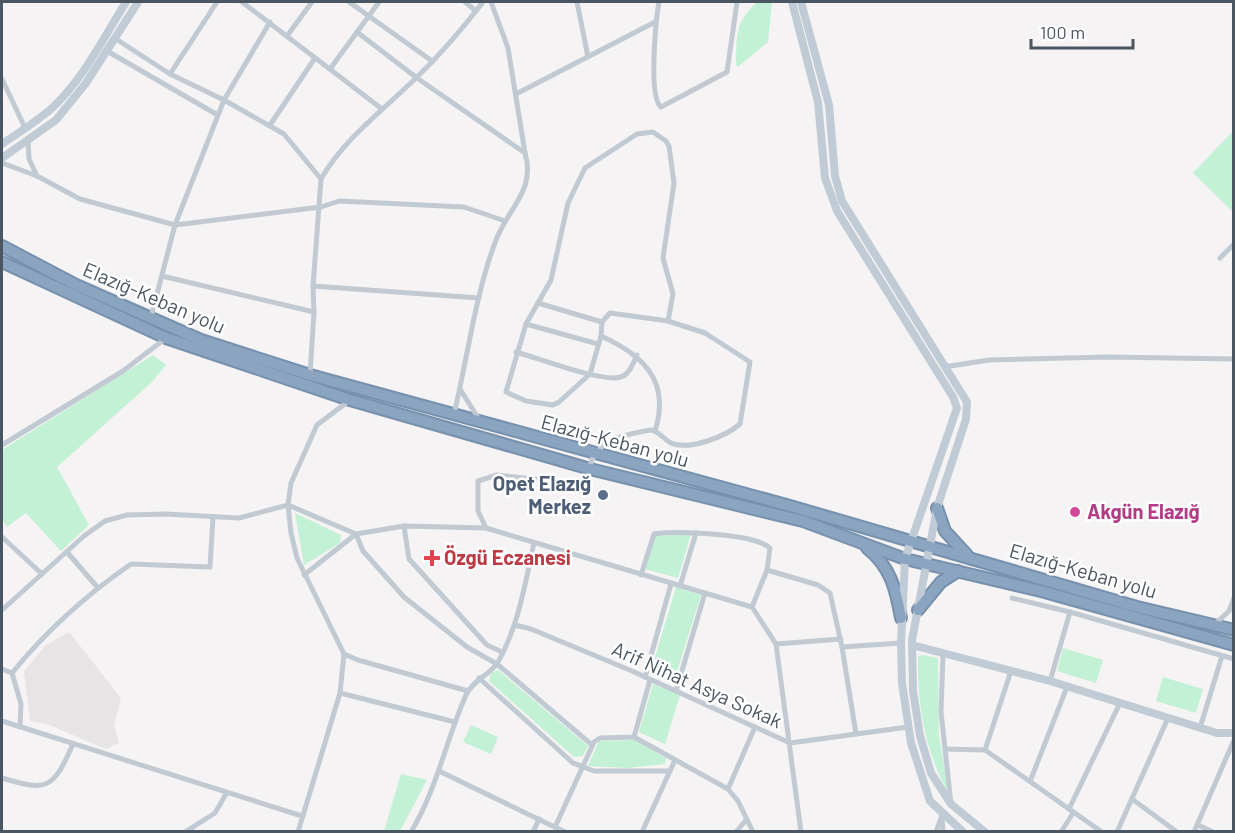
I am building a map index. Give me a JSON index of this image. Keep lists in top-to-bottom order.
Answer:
{
  "streets": {
    "highway": ["Elazığ-Keban yolu"],
    "street": ["Arif Nihat Asya Sokak"]
  },
  "places": {
    "other": ["Opet Elazığ Merkez", "Akgün Elazığ"],
    "health": ["Özgü Eczanesi"]
  },
  "scale_bar": "100 m"
}
